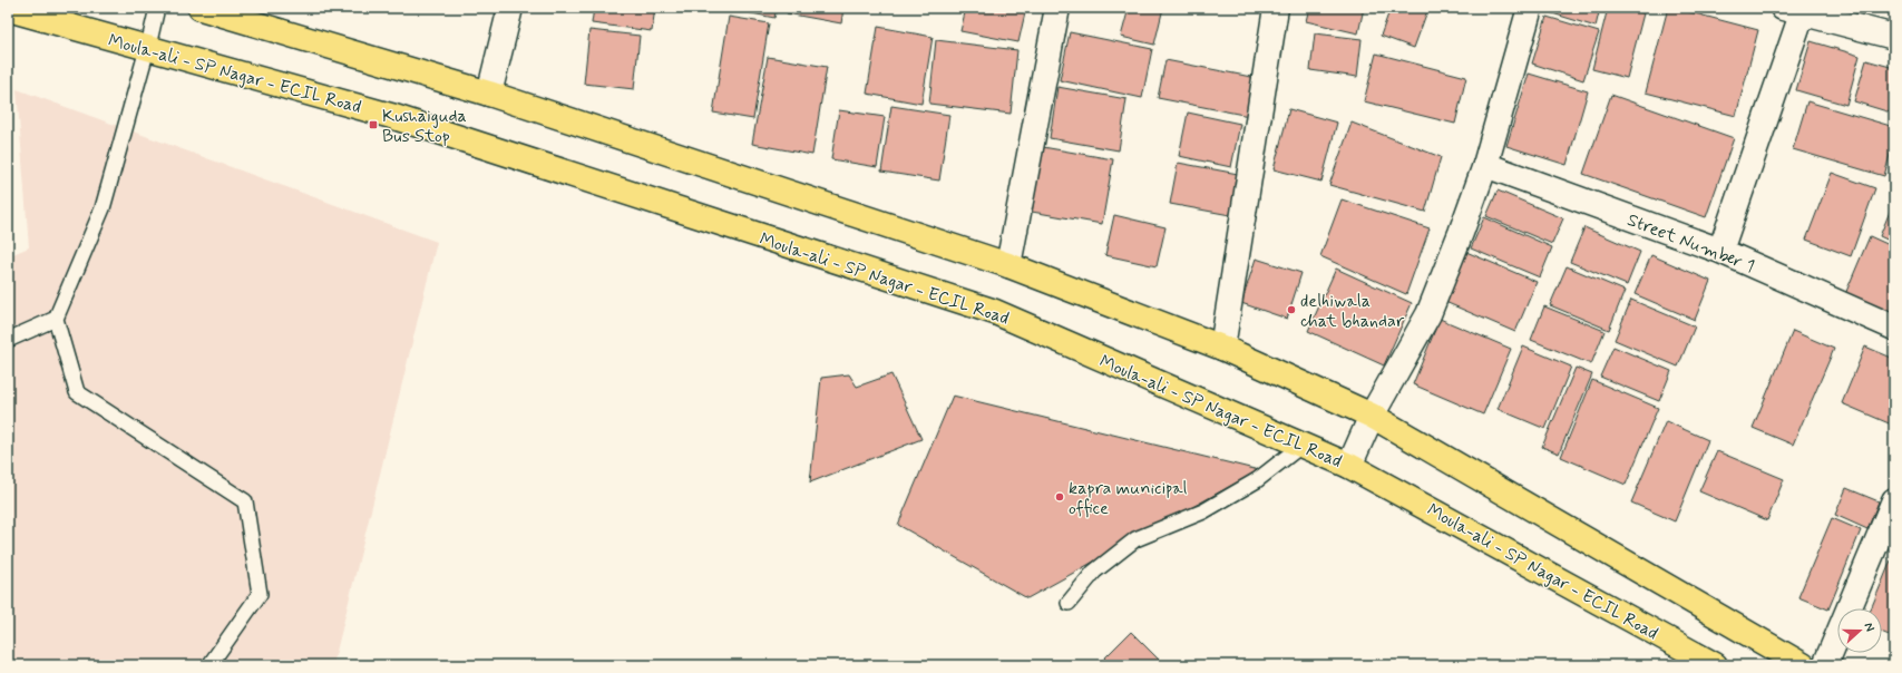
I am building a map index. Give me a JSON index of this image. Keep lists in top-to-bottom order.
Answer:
{
  "streets": {
    "main road": ["Moula-ali - SP Nagar - ECIL Road"],
    "street": ["Street Number 1"]
  },
  "places": {
    "transit": ["Kushaiguda Bus Stop"],
    "other": ["delhiwala chat bhandar", "kapra municipal office"]
  },
  "north": "right"
}
